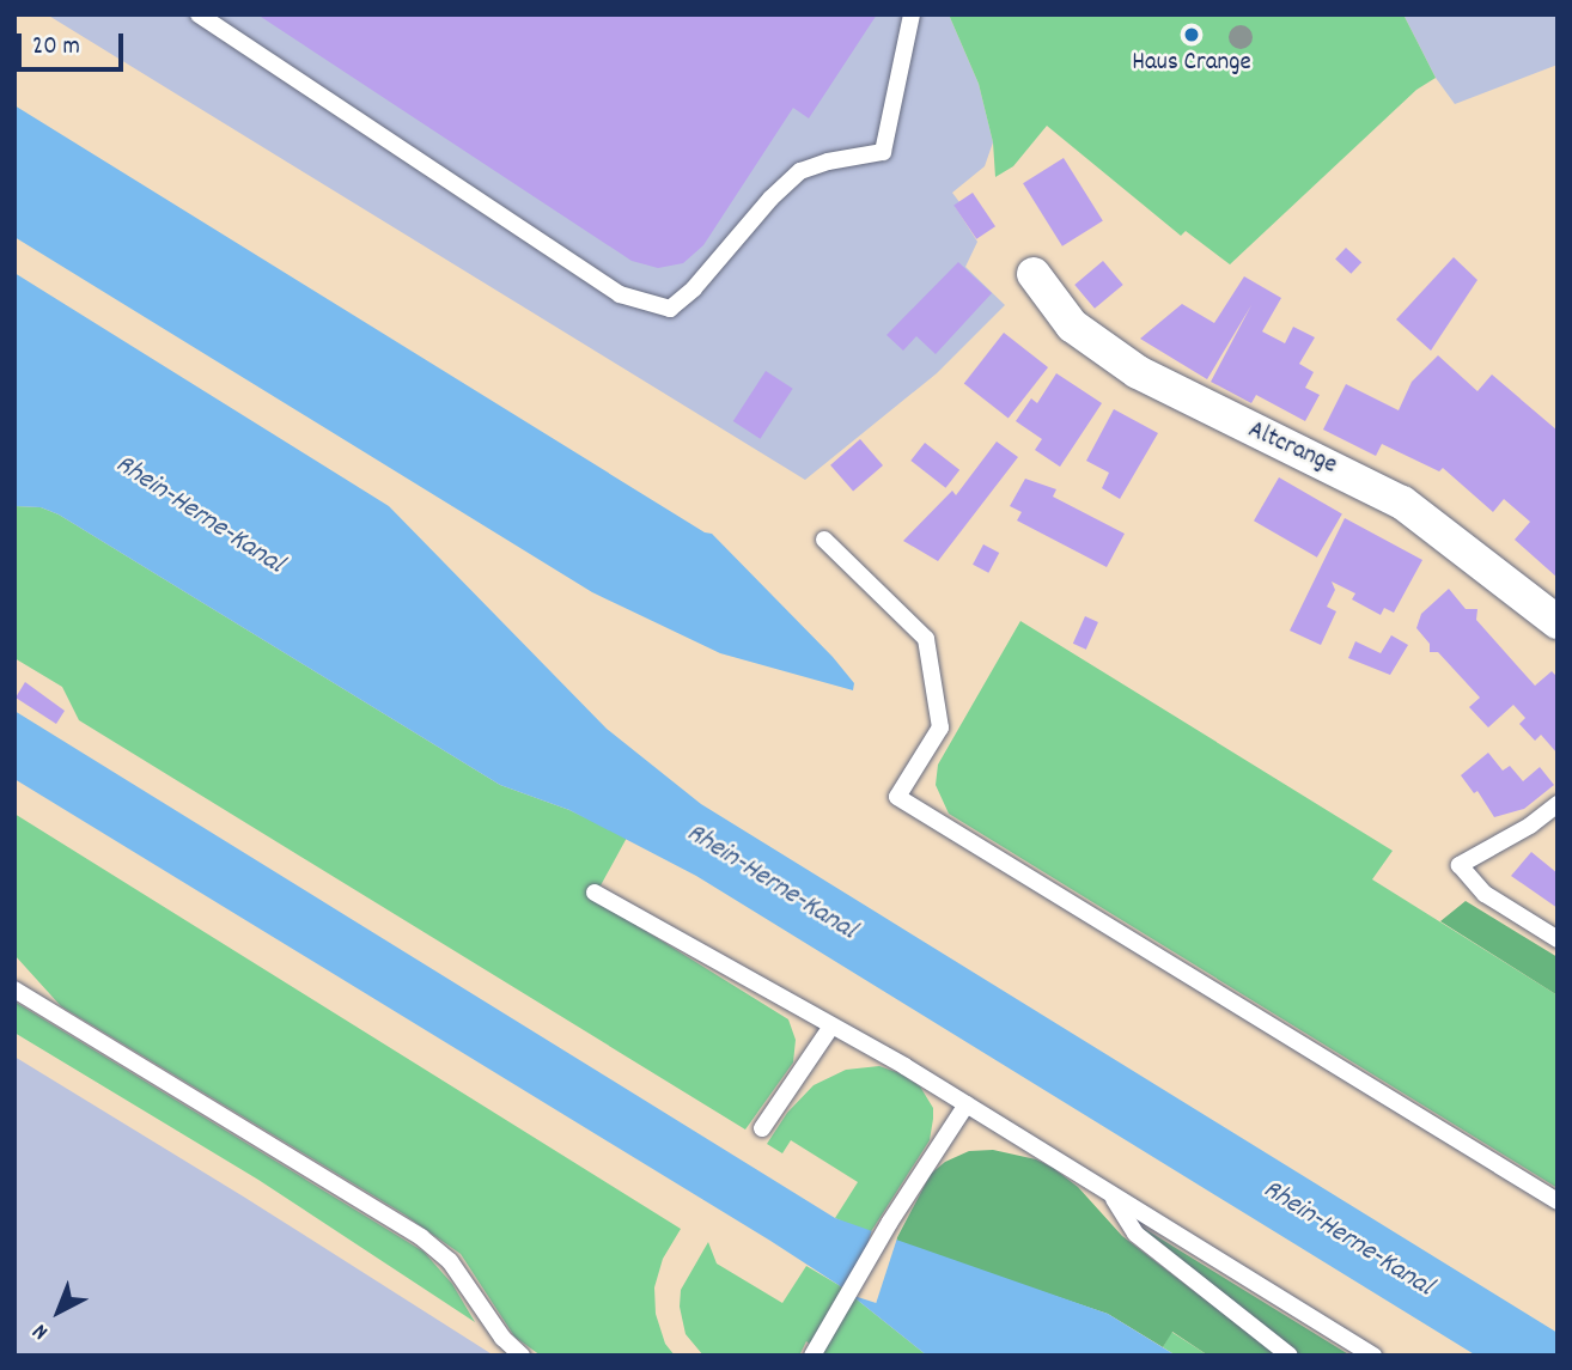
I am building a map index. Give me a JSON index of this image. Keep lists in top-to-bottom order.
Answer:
{
  "streets": {
    "street": ["Altcrange"]
  },
  "water": ["Rhein-Herne-Kanal"],
  "places": ["Haus Crange"],
  "scale_bar": "20 m",
  "north": "bottom left"
}
